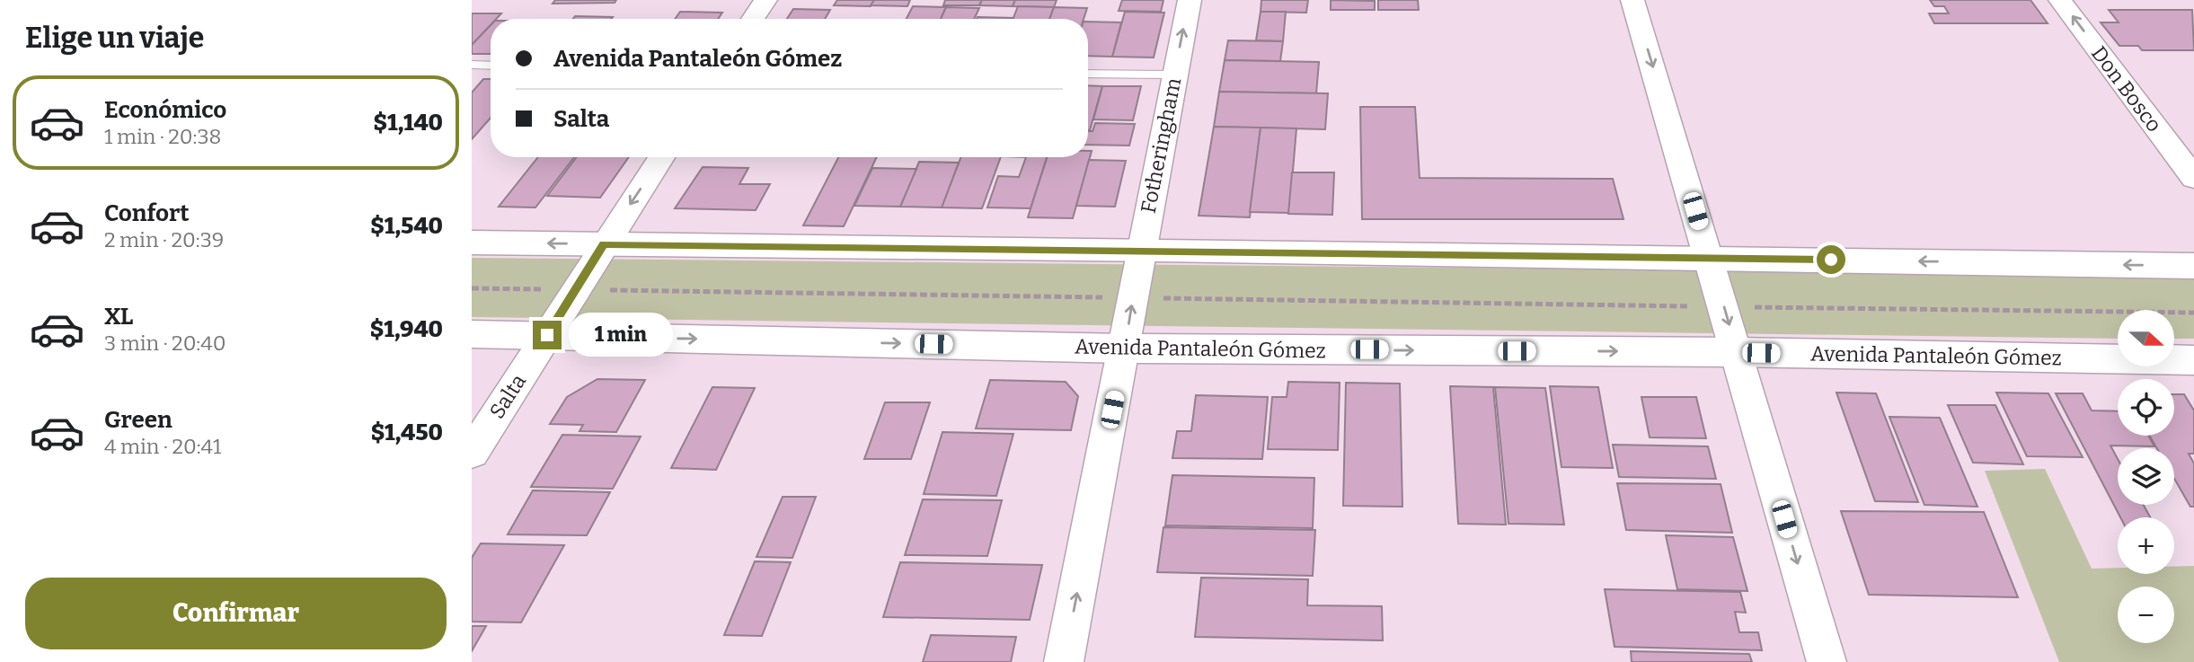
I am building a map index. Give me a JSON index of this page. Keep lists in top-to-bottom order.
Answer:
{
  "streets": {
    "main road": ["Avenida Pantaleón Gómez"],
    "street": ["Don Bosco", "Fotheringham", "Salta"]
  },
  "crossings": [
    ["Fotheringham", "Avenida Pantaleón Gómez"],
    ["Avenida Pantaleón Gómez", "Salta"]
  ],
  "one_way": ["Don Bosco", "Fotheringham"],
  "north": "right",
  "page": {
    "heading": "Elige un viaje",
    "banner": ["Avenida Pantaleón Gómez", "Salta"],
    "list": [
      {
        "name": "Económico",
        "note": "1 min · 20:38",
        "value": "$1,140"
      },
      {
        "name": "Confort",
        "note": "2 min · 20:39",
        "value": "$1,540"
      },
      {
        "name": "XL",
        "note": "3 min · 20:40",
        "value": "$1,940"
      },
      {
        "name": "Green",
        "note": "4 min · 20:41",
        "value": "$1,450"
      }
    ],
    "map_buttons": ["+", "−"],
    "bubble": "1 min",
    "buttons": "Confirmar"
  }
}
